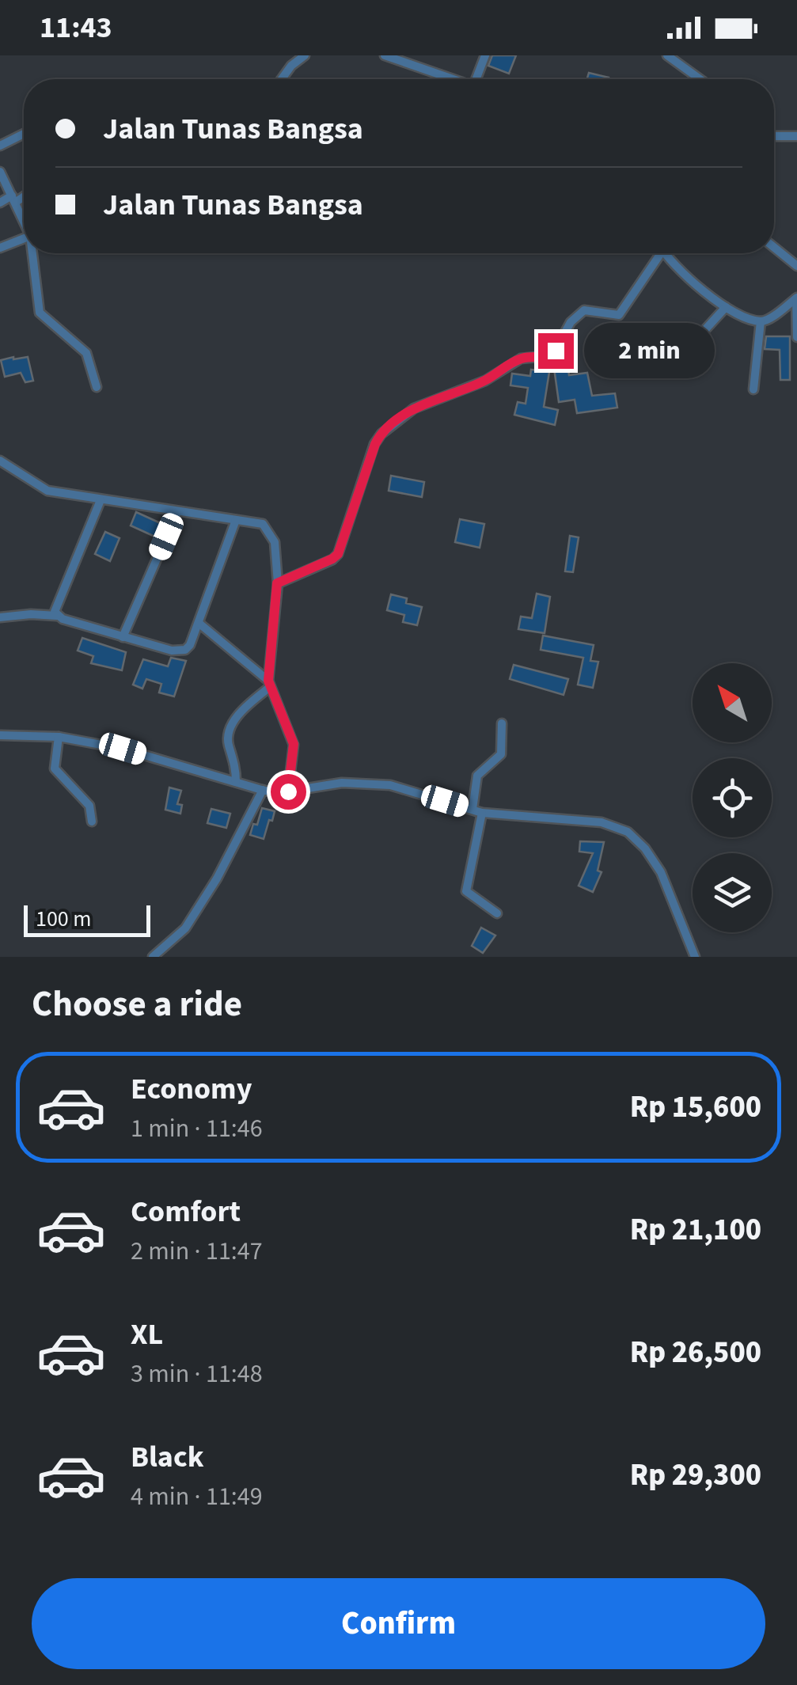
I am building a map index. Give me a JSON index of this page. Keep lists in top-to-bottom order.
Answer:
{
  "scale_bar": "100 m",
  "north": "top left",
  "page": {
    "status": "11:43",
    "banner": ["Jalan Tunas Bangsa", "Jalan Tunas Bangsa"],
    "bubble": "2 min",
    "scale": "100 m",
    "heading": "Choose a ride",
    "list": [
      {
        "name": "Economy",
        "note": "1 min · 11:46",
        "value": "Rp 15,600"
      },
      {
        "name": "Comfort",
        "note": "2 min · 11:47",
        "value": "Rp 21,100"
      },
      {
        "name": "XL",
        "note": "3 min · 11:48",
        "value": "Rp 26,500"
      },
      {
        "name": "Black",
        "note": "4 min · 11:49",
        "value": "Rp 29,300"
      }
    ],
    "buttons": "Confirm"
  }
}
